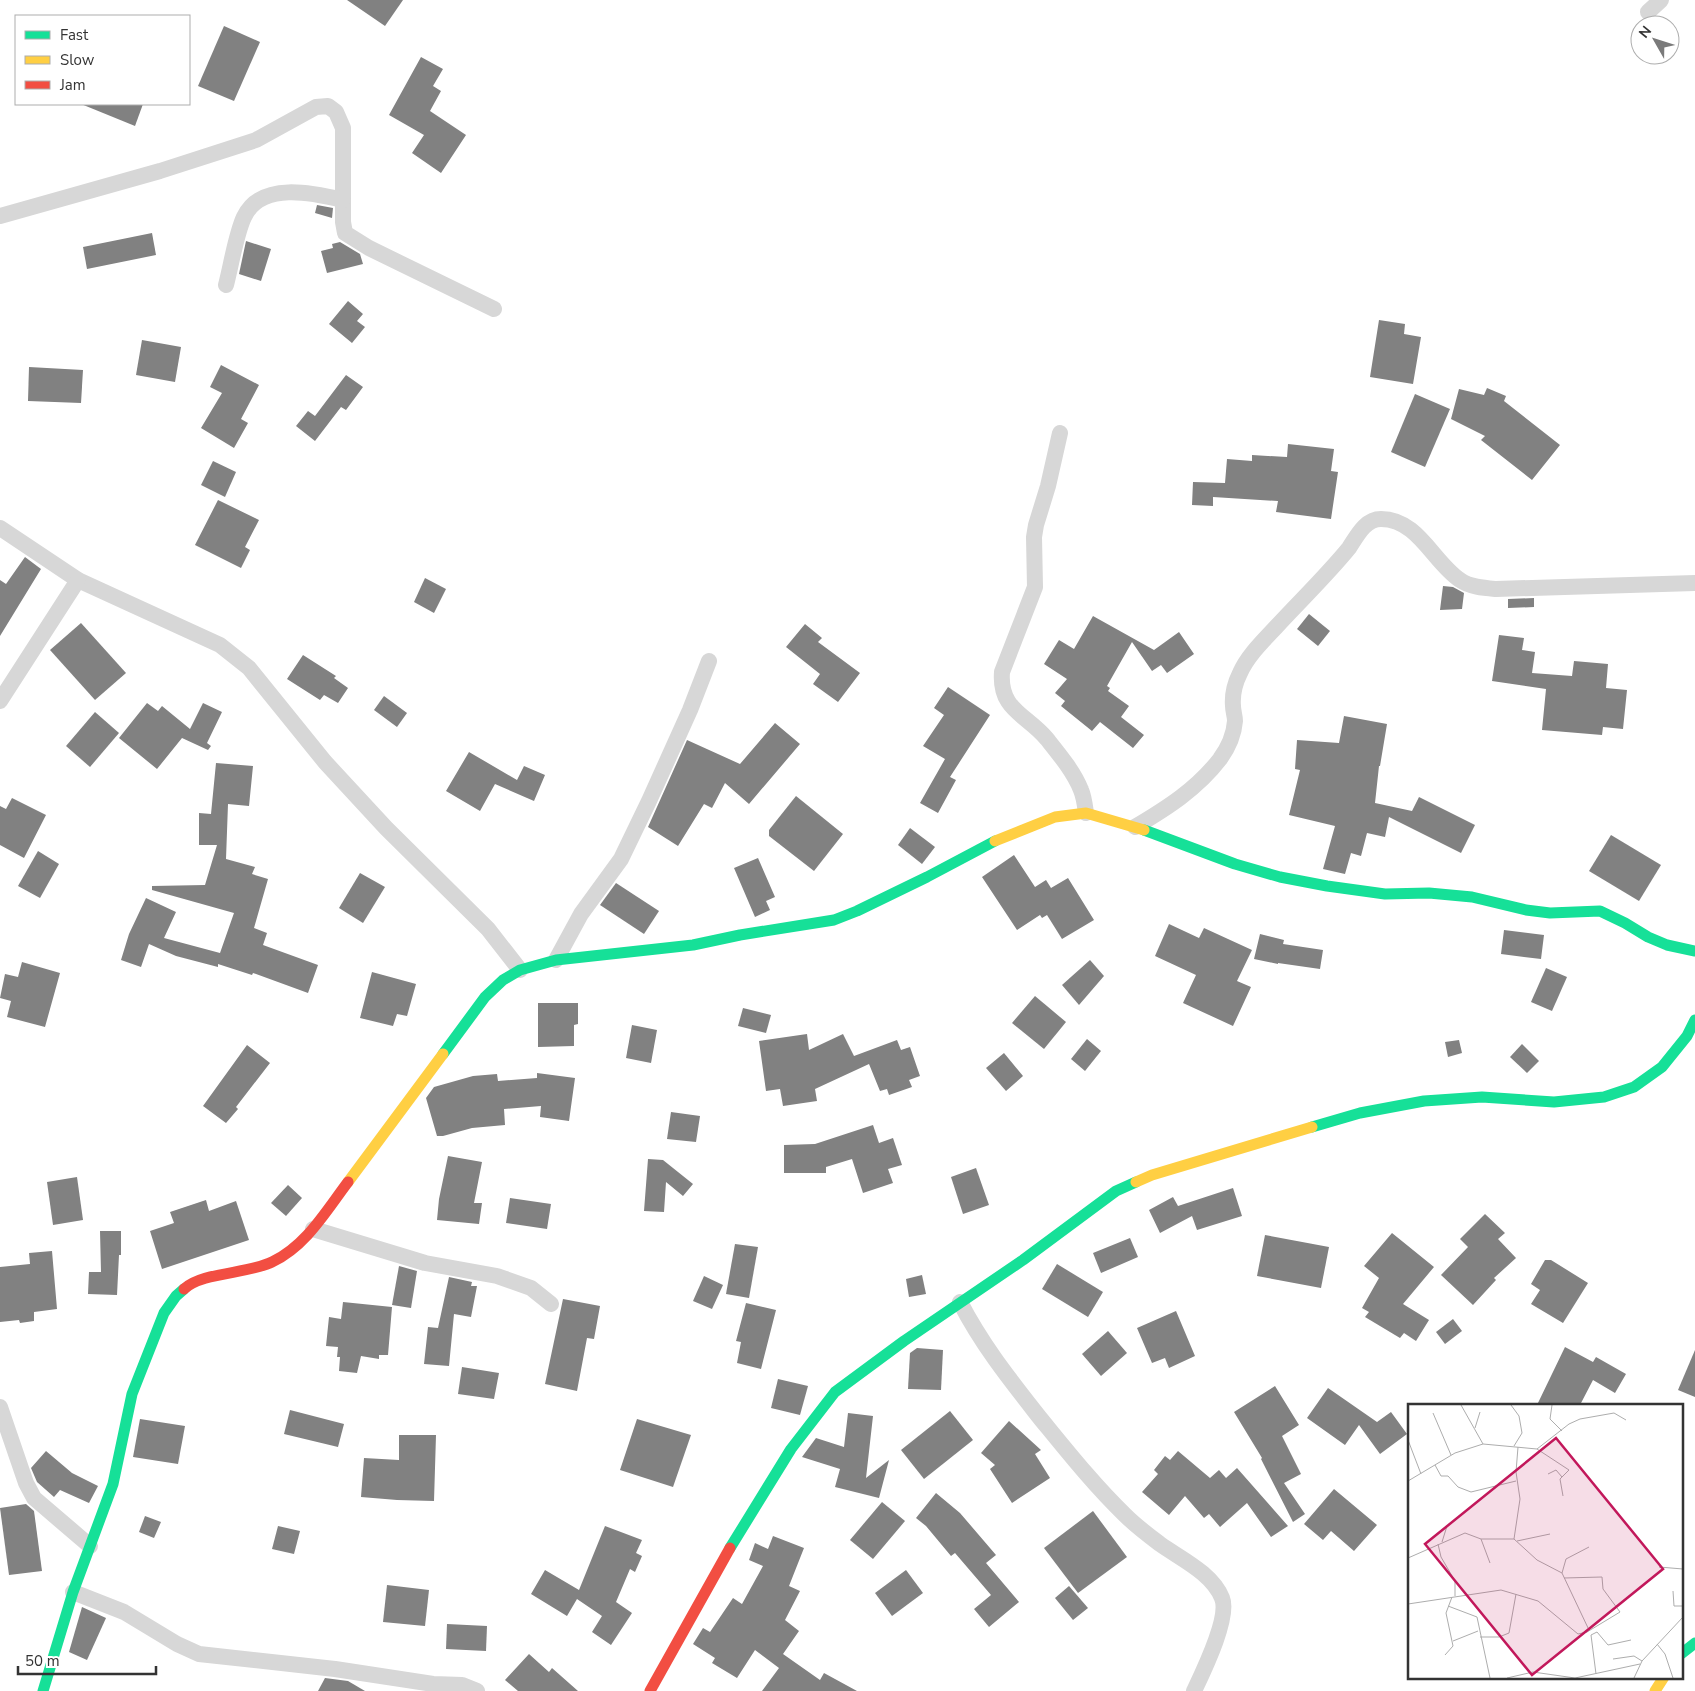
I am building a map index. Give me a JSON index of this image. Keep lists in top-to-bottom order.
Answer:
{
  "legend": ["Fast", "Slow", "Jam"],
  "scale_bar": "50 m",
  "north": "top left"
}
